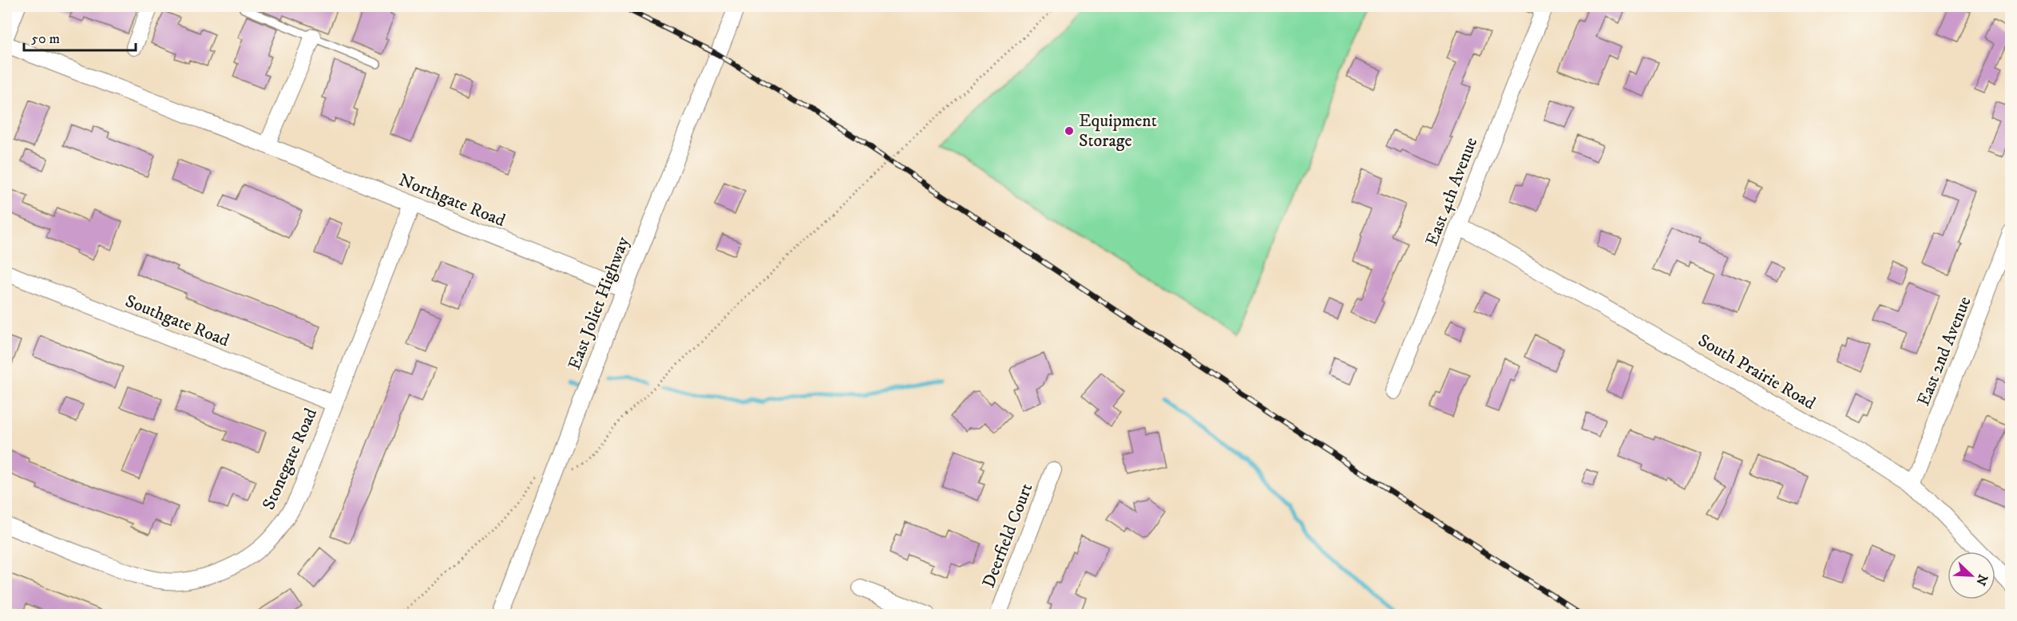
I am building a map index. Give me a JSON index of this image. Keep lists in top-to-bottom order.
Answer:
{
  "streets": {
    "street": [
      "East 4th Avenue",
      "Northgate Road",
      "East Joliet Highway",
      "Southgate Road",
      "East 2nd Avenue",
      "South Prairie Road",
      "Stonegate Road",
      "Deerfield Court"
    ]
  },
  "crossings": [
    ["East 4th Avenue", "South Prairie Road"],
    ["Northgate Road", "East Joliet Highway"],
    ["Northgate Road", "Stonegate Road"],
    ["Southgate Road", "Stonegate Road"],
    ["East 2nd Avenue", "South Prairie Road"]
  ],
  "places": ["Equipment Storage"],
  "scale_bar": "50 m",
  "north": "bottom right"
}
